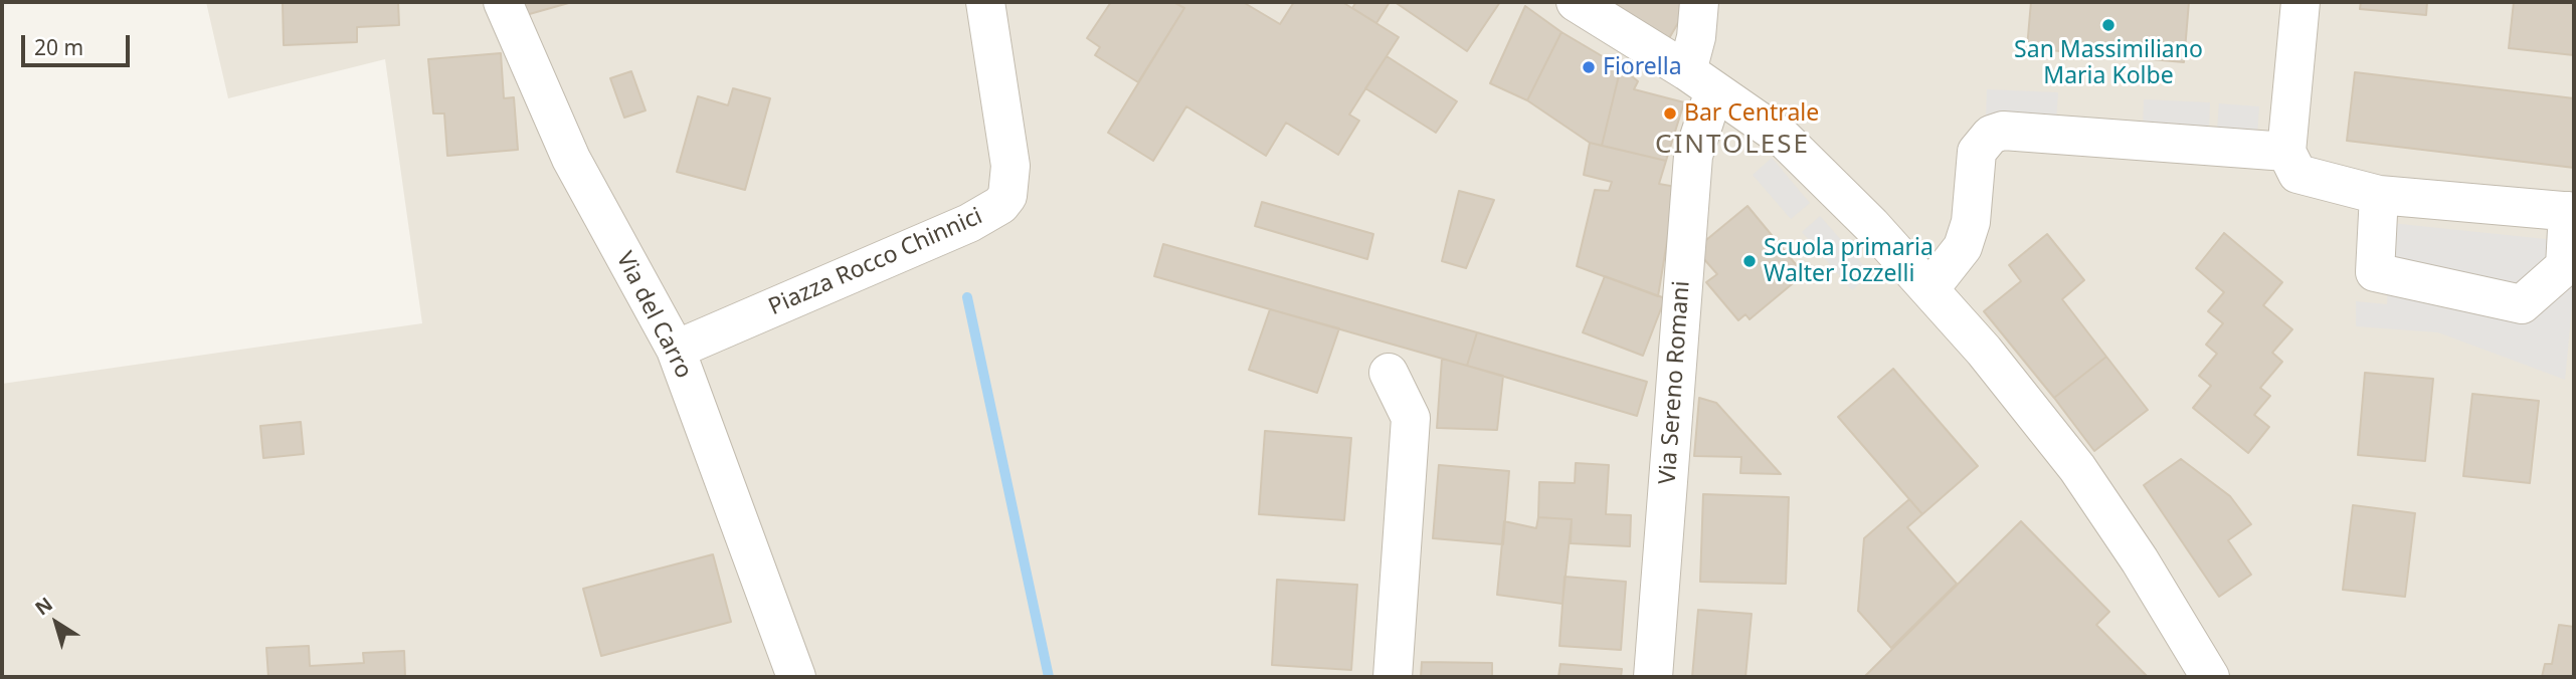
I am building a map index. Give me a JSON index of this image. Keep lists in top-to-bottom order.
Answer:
{
  "streets": {
    "street": ["Piazza Rocco Chinnici", "Via del Carro", "Via Sereno Romani"]
  },
  "crossings": [
    ["Piazza Rocco Chinnici", "Via del Carro"]
  ],
  "districts": ["CINTOLESE"],
  "places": [
    "San Massimiliano Maria Kolbe",
    "Fiorella",
    "Bar Centrale",
    "Scuola primaria Walter Iozzelli"
  ],
  "scale_bar": "20 m",
  "north": "top left"
}
